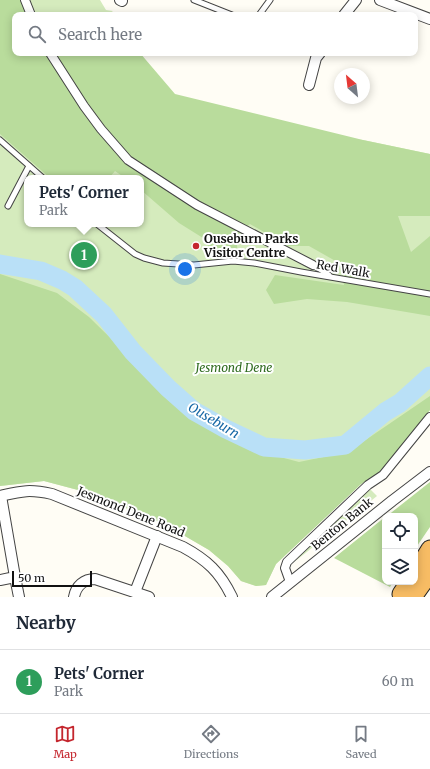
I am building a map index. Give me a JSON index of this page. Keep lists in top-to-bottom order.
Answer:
{
  "streets": {
    "street": ["Jesmond Dene Road", "Benton Bank"],
    "lane": ["Red Walk"]
  },
  "water": ["Ouseburn"],
  "parks": ["Jesmond Dene"],
  "places": ["Ouseburn Parks Visitor Centre"],
  "scale_bar": "50 m",
  "north": "top left",
  "page": {
    "search": "Search here",
    "popup": ["Pets' Corner", "Park"],
    "pins": "1",
    "scale": "50 m",
    "heading": "Nearby",
    "list": [
      {
        "mark": "1",
        "name": "Pets' Corner",
        "note": "Park",
        "value": "60 m"
      }
    ],
    "nav": ["Map", "Directions", "Saved"]
  }
}
